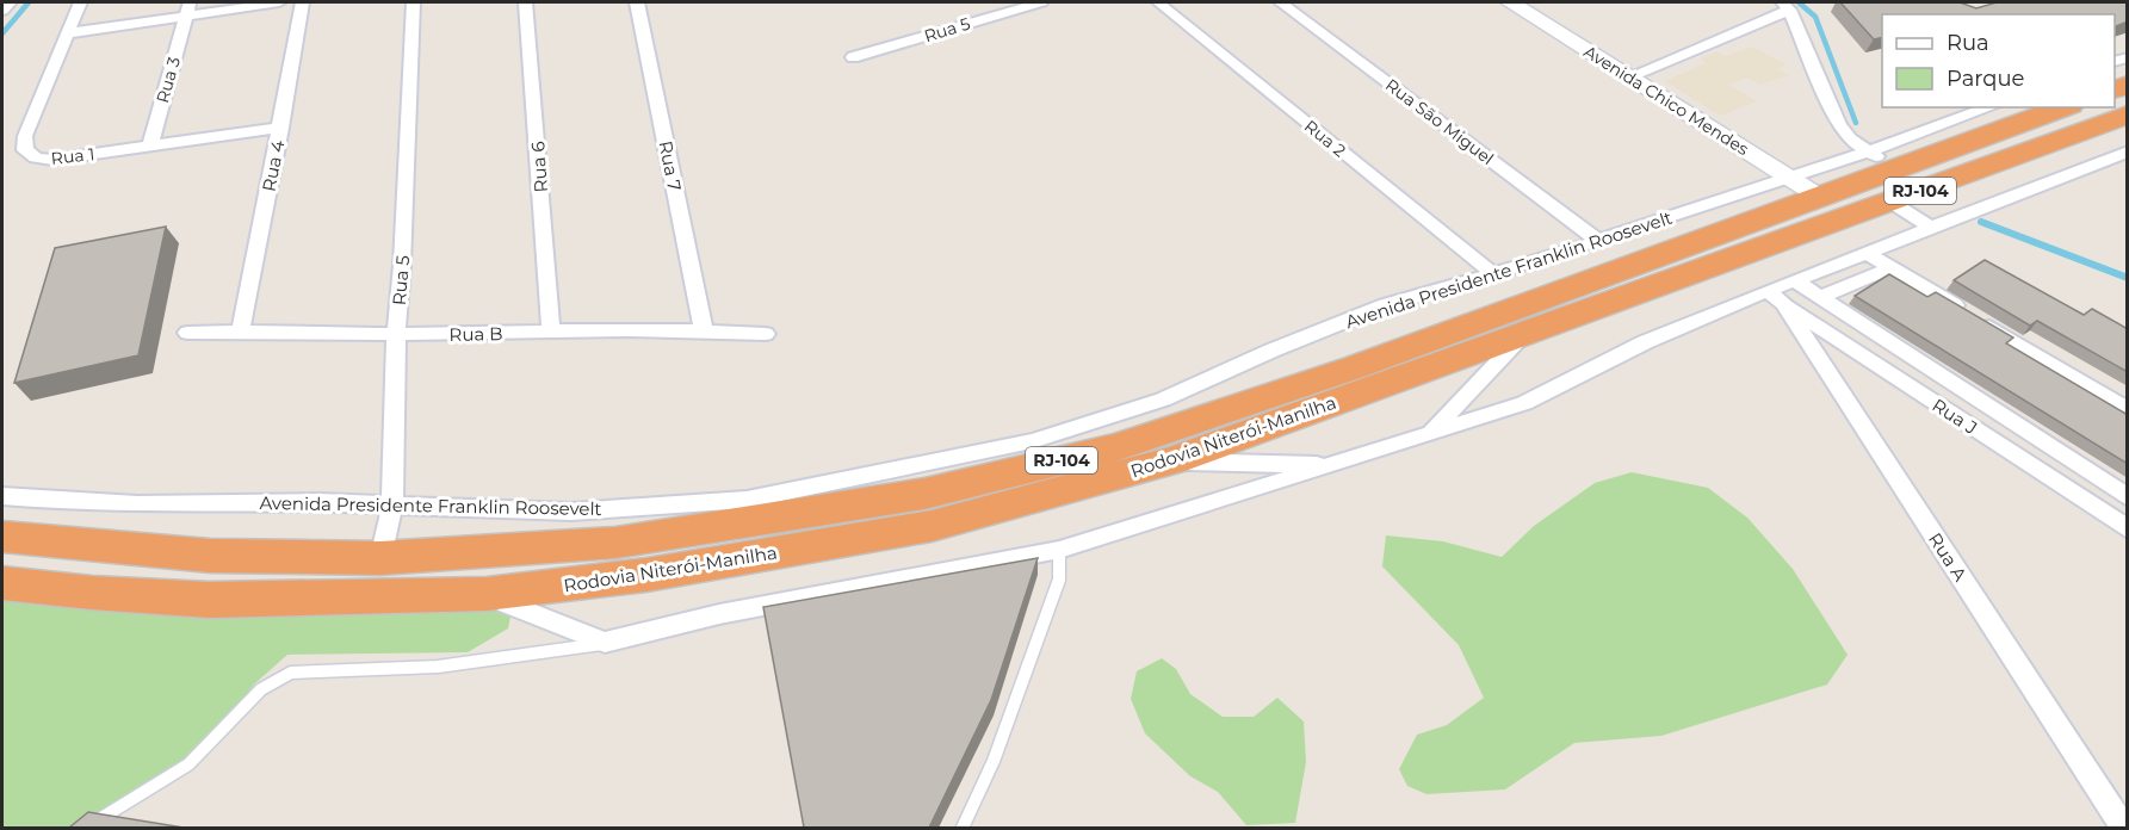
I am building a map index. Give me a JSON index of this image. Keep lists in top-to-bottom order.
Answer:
{
  "streets": {
    "highway": ["RJ-104", "Rodovia Niterói-Manilha"],
    "street": [
      "Rua 5",
      "Rua 3",
      "Avenida Chico Mendes",
      "Rua São Miguel",
      "Rua 2",
      "Rua 1",
      "Rua 4",
      "Rua 7",
      "Rua 6",
      "Avenida Presidente Franklin Roosevelt",
      "Rua B",
      "Rua J",
      "Rua A"
    ]
  },
  "crossings": [
    ["Rua 5", "Avenida Presidente Franklin Roosevelt"],
    ["Rua 5", "Rua B"],
    ["Rua 5", "Rodovia Niterói-Manilha"],
    ["Rua 3", "Rua 1"],
    ["Avenida Chico Mendes", "Avenida Presidente Franklin Roosevelt"],
    ["Avenida Chico Mendes", "Rodovia Niterói-Manilha"],
    ["Rua São Miguel", "Avenida Presidente Franklin Roosevelt"],
    ["Rua 2", "Avenida Presidente Franklin Roosevelt"],
    ["Rua 1", "Rua 4"],
    ["Rua 4", "Rua B"],
    ["Rua 7", "Rua B"],
    ["Rua 6", "Rua B"],
    ["Avenida Presidente Franklin Roosevelt", "Rodovia Niterói-Manilha"],
    ["Rua J", "Rua A"]
  ],
  "legend": ["Rua", "Parque"]
}
